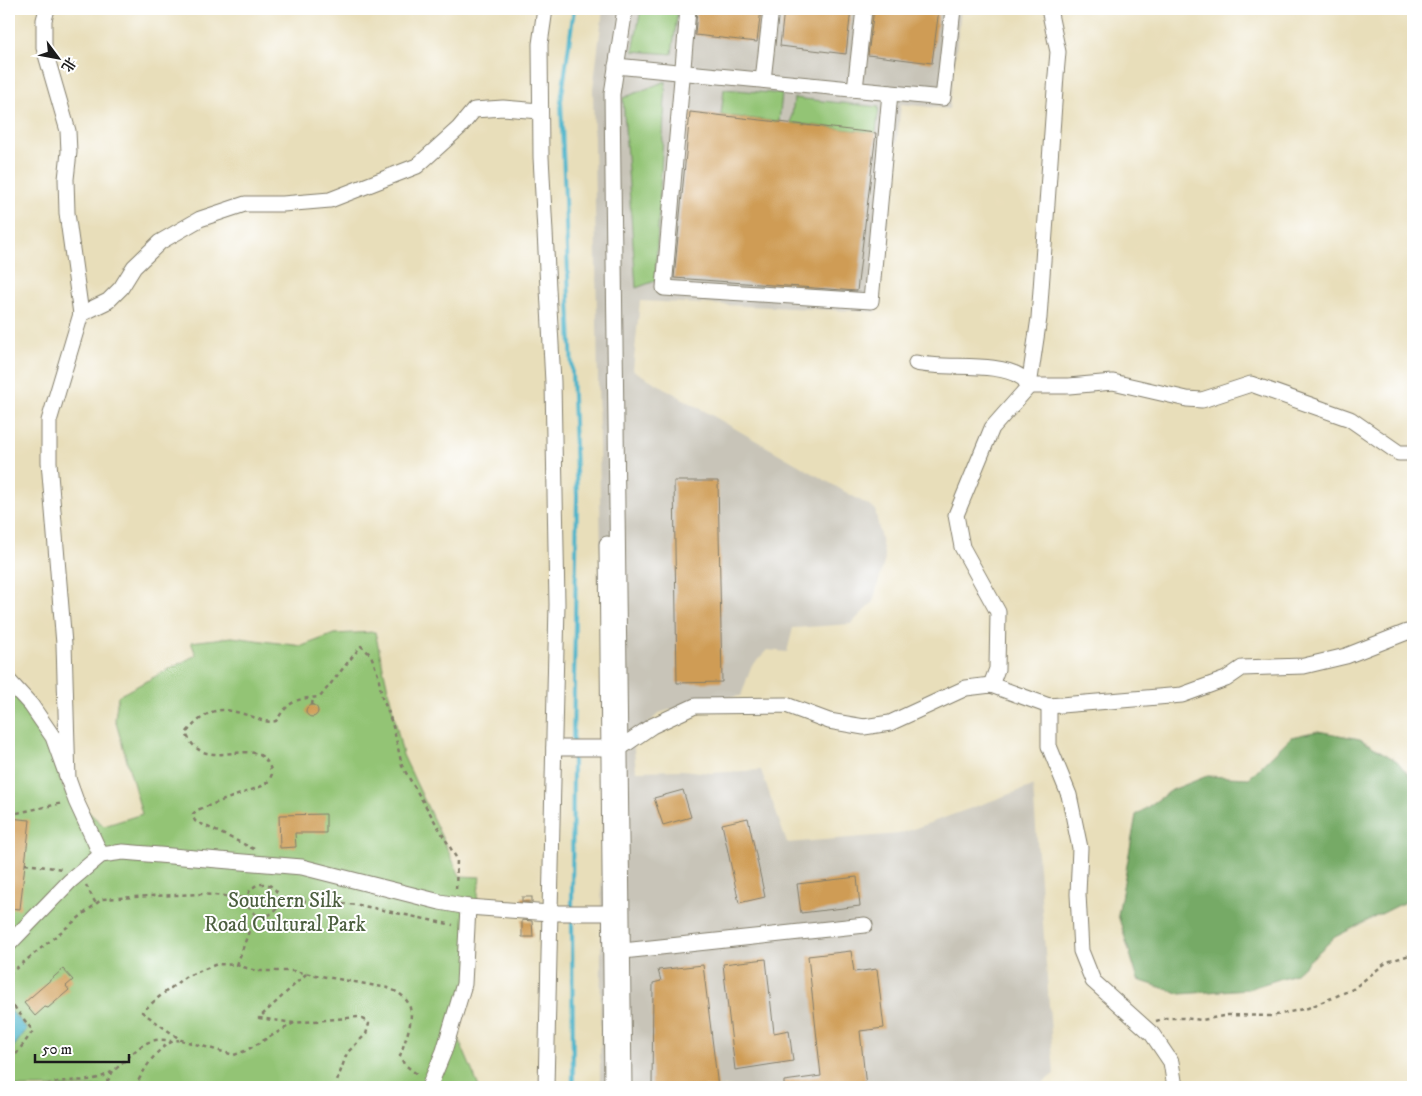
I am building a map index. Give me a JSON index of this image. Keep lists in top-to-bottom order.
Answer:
{
  "parks": ["Southern Silk Road Cultural Park"],
  "scale_bar": "50 m",
  "north": "bottom right"
}
